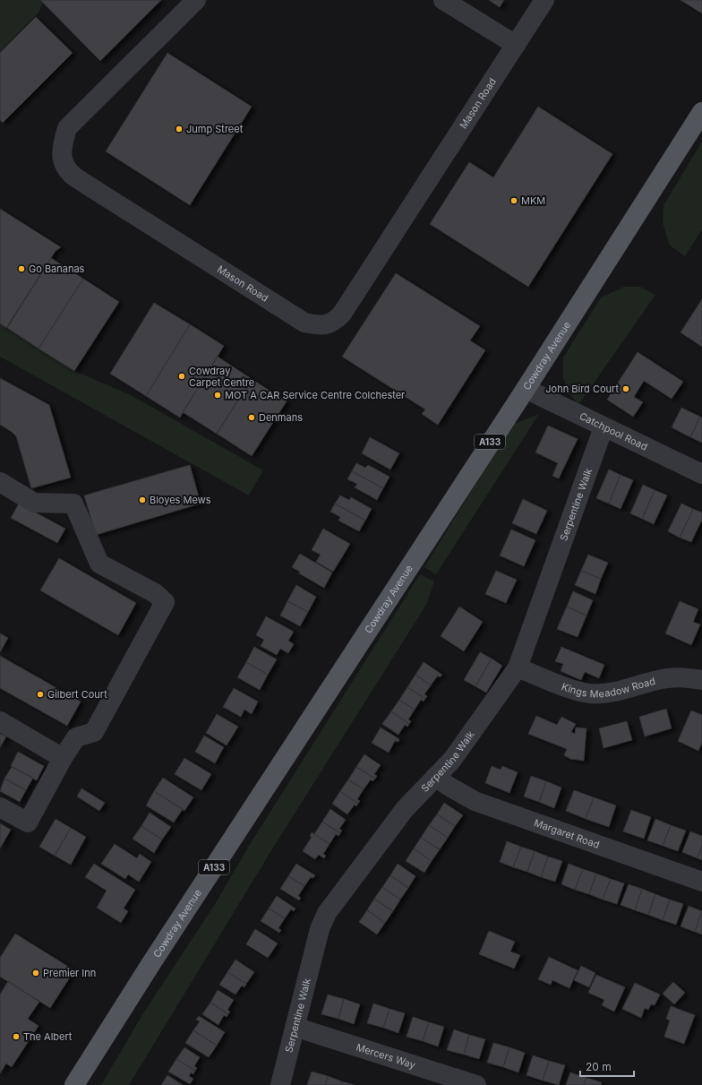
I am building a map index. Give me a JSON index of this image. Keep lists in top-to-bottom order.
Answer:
{
  "streets": {
    "main road": ["Cowdray Avenue", "A133"],
    "street": [
      "Mason Road",
      "Catchpool Road",
      "Serpentine Walk",
      "Kings Meadow Road",
      "Margaret Road",
      "Mercers Way"
    ]
  },
  "crossings": [
    ["Cowdray Avenue", "Catchpool Road"],
    ["Catchpool Road", "Serpentine Walk"],
    ["Serpentine Walk", "Kings Meadow Road"],
    ["Serpentine Walk", "Margaret Road"],
    ["Serpentine Walk", "Mercers Way"]
  ],
  "places": [
    "Jump Street",
    "MKM",
    "Go Bananas",
    "Cowdray Carpet Centre",
    "John Bird Court",
    "MOT A CAR Service Centre Colchester",
    "Denmans",
    "Bloyes Mews",
    "Gilbert Court",
    "Premier Inn",
    "The Albert"
  ],
  "scale_bar": "20 m"
}
